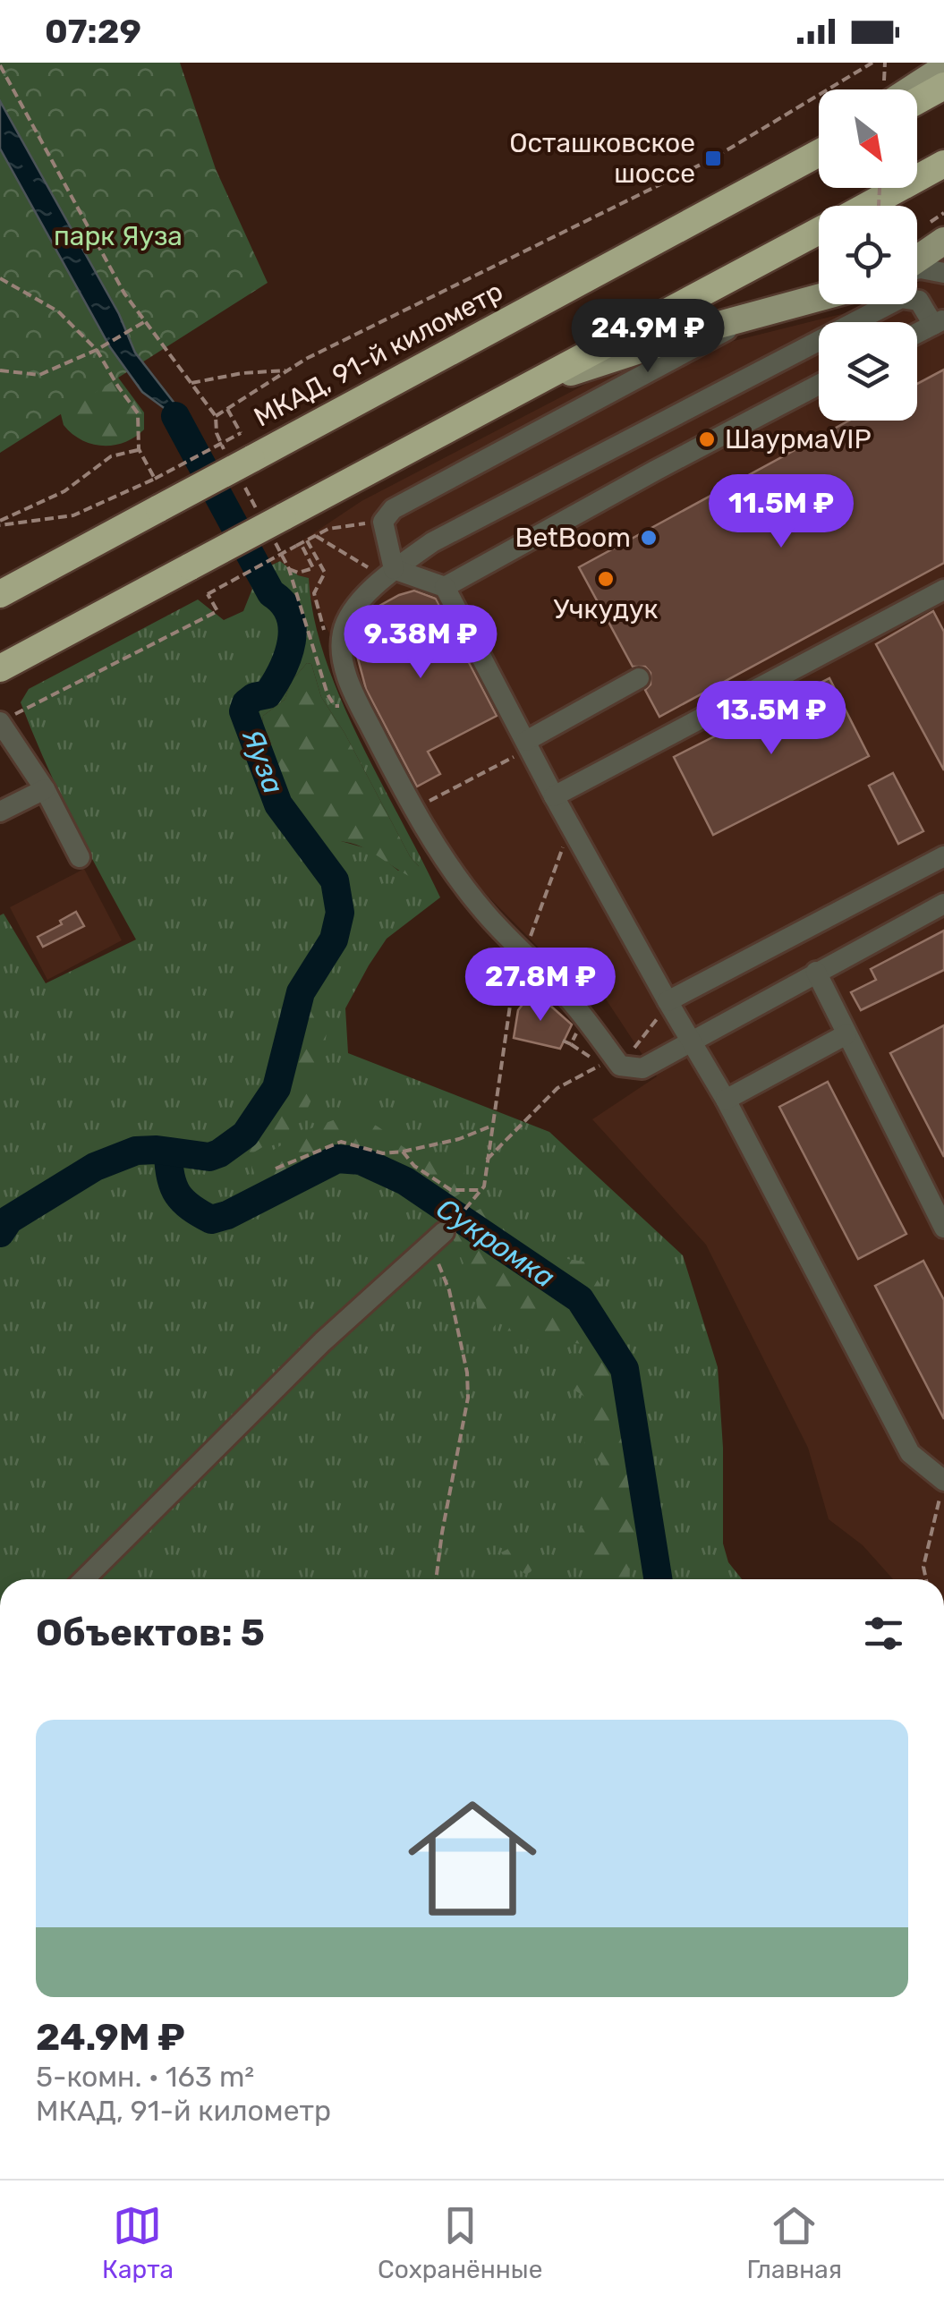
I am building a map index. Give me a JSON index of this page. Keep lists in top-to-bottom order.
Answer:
{
  "streets": {
    "highway": ["МКАД, 91-й километр"]
  },
  "water": ["Яуза", "Сукромка"],
  "parks": ["парк Яуза"],
  "places": {
    "transit": ["Осташковское шоссе"],
    "other": ["ШаурмаVIP", "BetBoom", "Учкудук"]
  },
  "north": "bottom right",
  "page": {
    "status": "07:29",
    "price": [
      "24.9M ₽",
      "11.5M ₽",
      "9.38M ₽",
      "13.5M ₽",
      "27.8M ₽"
    ],
    "heading": "Объектов: 5",
    "list": [
      {
        "name": "24.9M ₽",
        "note": "5-комн. · 163 m² · МКАД, 91-й километр"
      }
    ],
    "tabs": ["Карта", "Сохранённые", "Главная"]
  }
}
